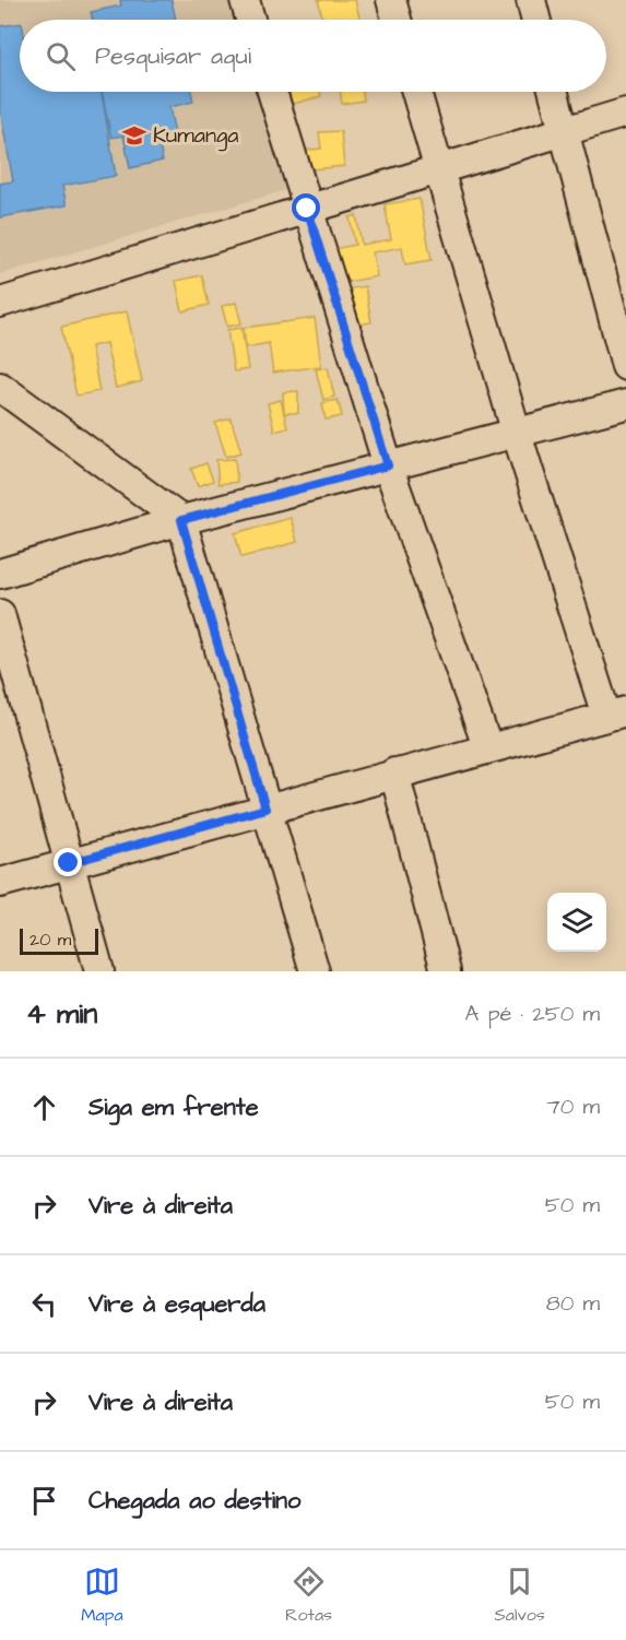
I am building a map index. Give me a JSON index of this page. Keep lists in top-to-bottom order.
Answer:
{
  "places": {
    "school or university": ["Kumanga"]
  },
  "scale_bar": "20 m",
  "page": {
    "search": "Pesquisar aqui",
    "scale": "20 m",
    "heading": ["4 min", "A pé · 250 m"],
    "list": [
      ["Siga em frente", "70 m"],
      ["Vire à direita", "50 m"],
      ["Vire à esquerda", "80 m"],
      ["Vire à direita", "50 m"],
      "Chegada ao destino"
    ],
    "nav": ["Mapa", "Rotas", "Salvos"]
  }
}
